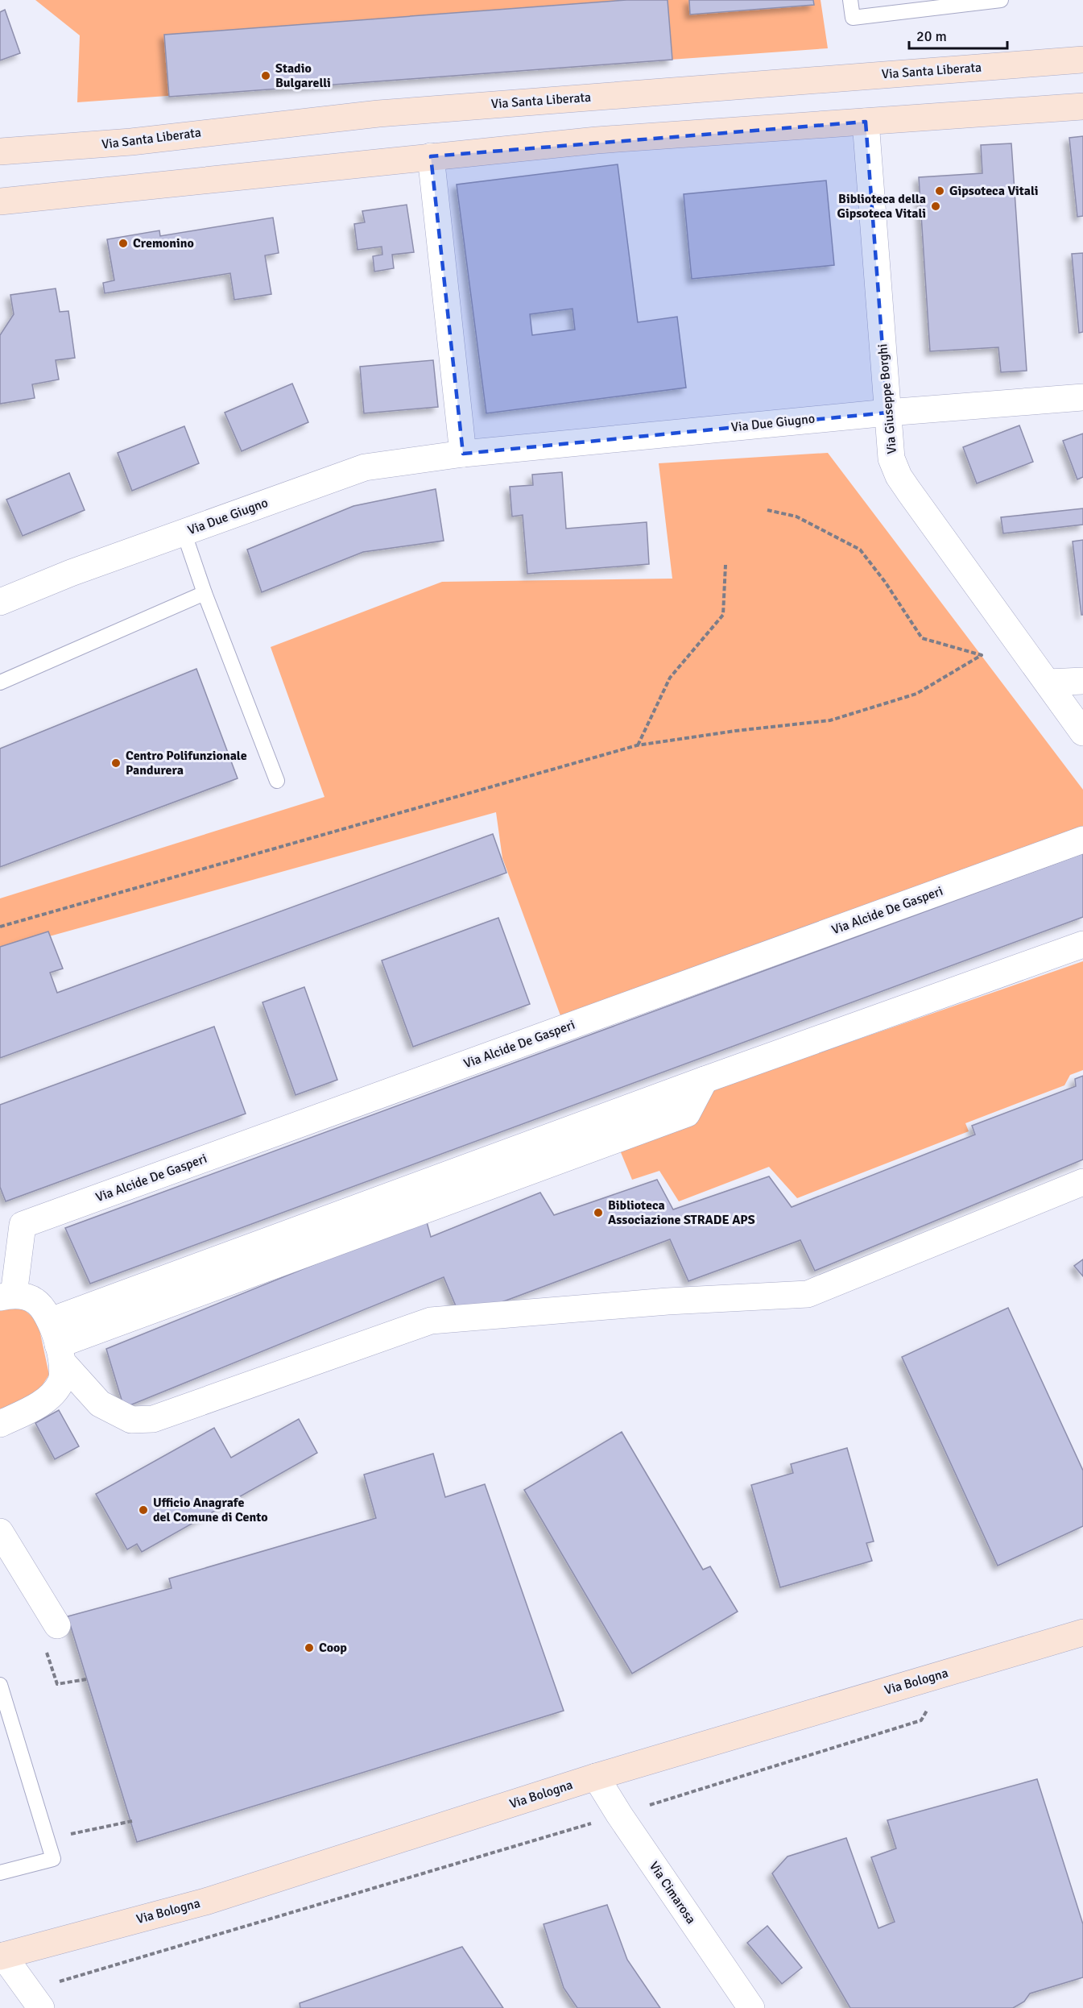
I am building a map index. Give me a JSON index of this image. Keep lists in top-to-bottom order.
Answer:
{
  "streets": {
    "street": [
      "Via Santa Liberata",
      "Via Giuseppe Borghi",
      "Via Due Giugno",
      "Via Alcide De Gasperi",
      "Via Bologna",
      "Via Cimarosa"
    ]
  },
  "crossings": [
    ["Via Giuseppe Borghi", "Via Due Giugno"],
    ["Via Bologna", "Via Cimarosa"]
  ],
  "places": [
    "Stadio Bulgarelli",
    "Gipsoteca Vitali",
    "Biblioteca della Gipsoteca Vitali",
    "Cremonino",
    "Centro Polifunzionale Pandurera",
    "Biblioteca Associazione STRADE APS",
    "Ufficio Anagrafe del Comune di Cento",
    "Coop"
  ],
  "scale_bar": "20 m"
}
